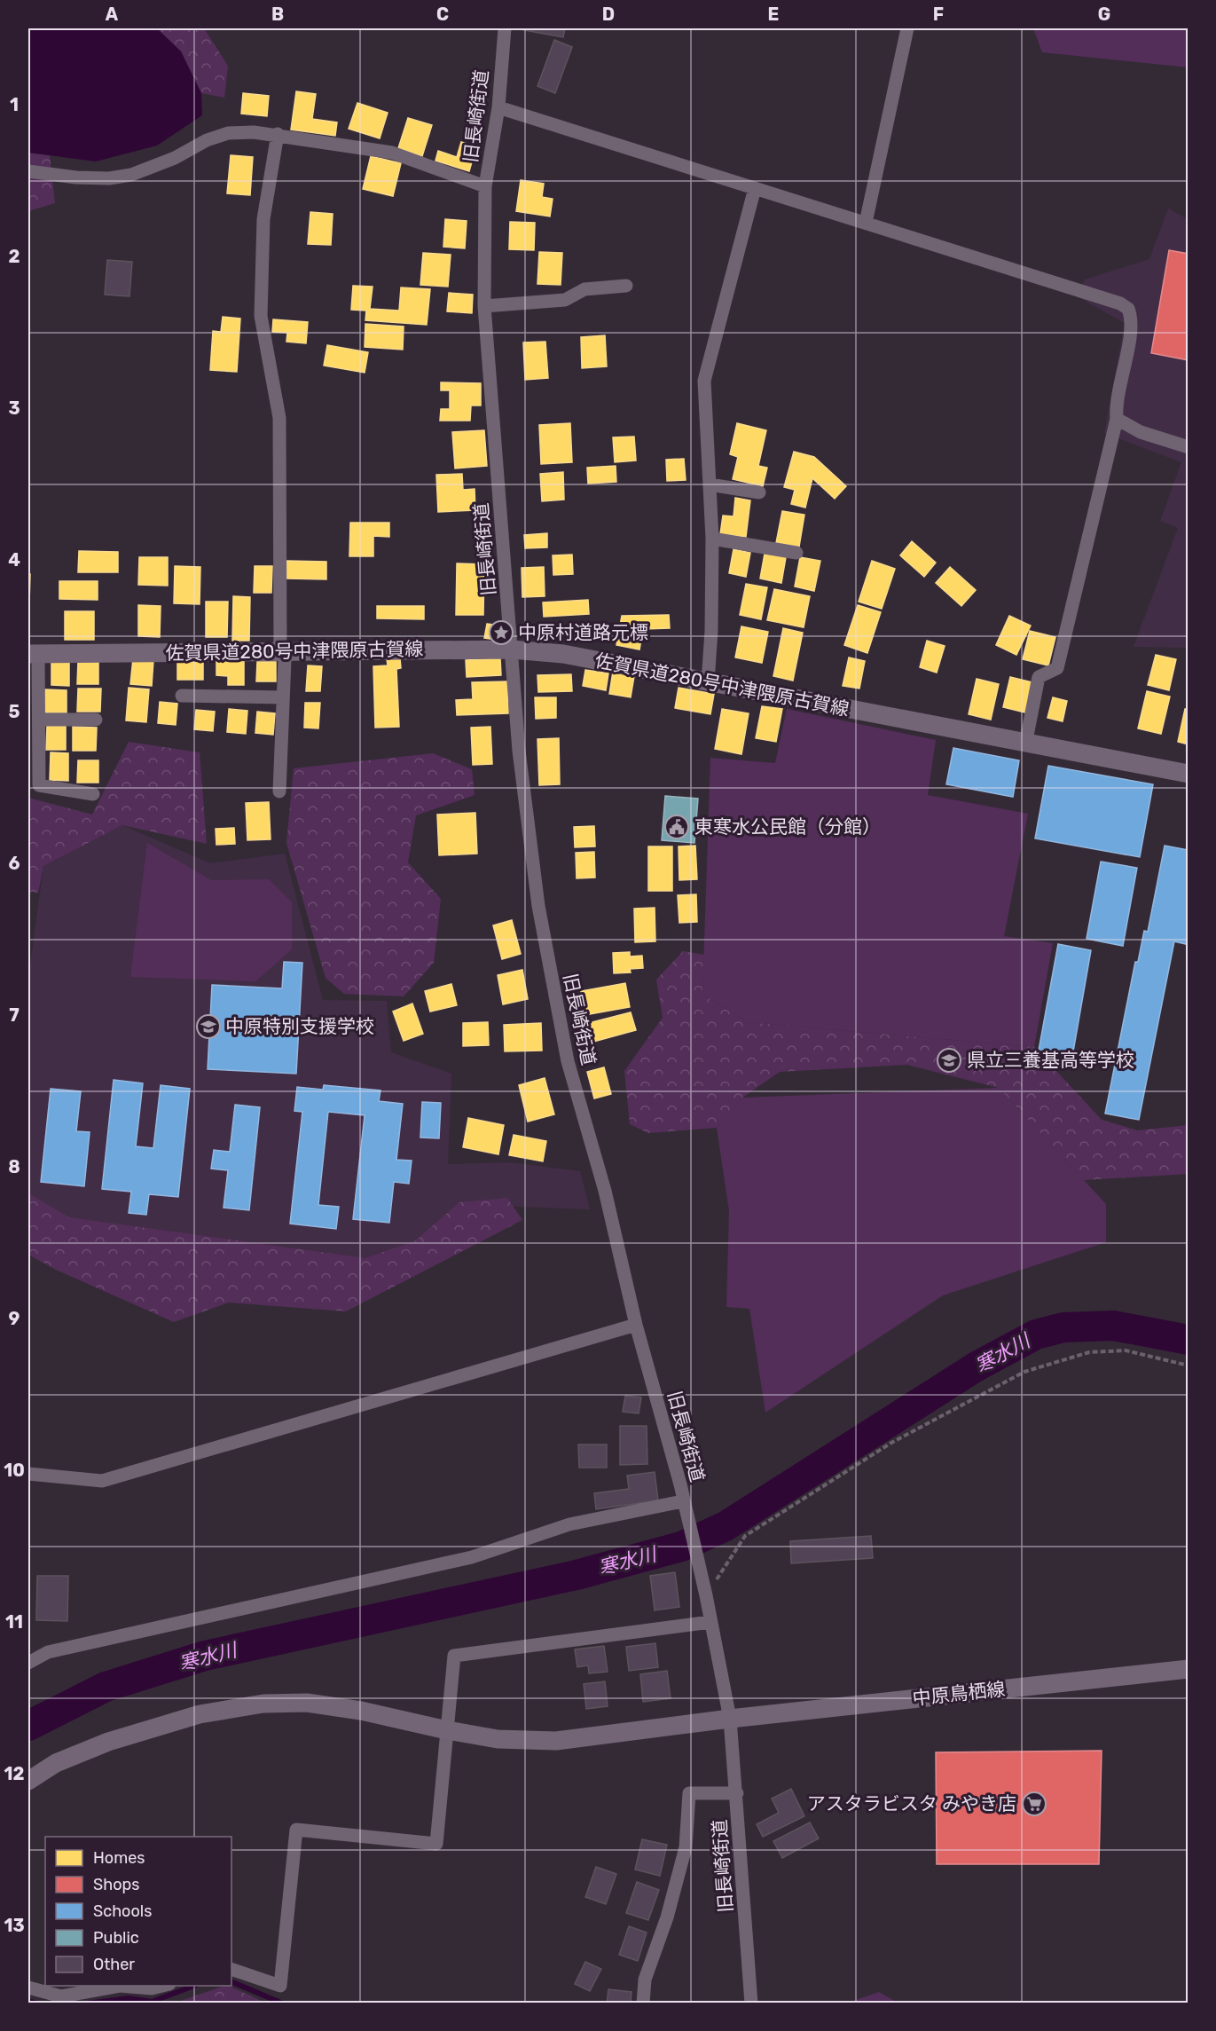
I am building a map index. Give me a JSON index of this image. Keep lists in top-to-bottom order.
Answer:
{
  "streets": {
    "main road": ["佐賀県道280号中津隈原古賀線", "中原鳥栖線"],
    "street": ["旧長崎街道"]
  },
  "crossings": [
    ["旧長崎街道", "佐賀県道280号中津隈原古賀線"],
    ["旧長崎街道", "中原鳥栖線"]
  ],
  "water": ["寒水川"],
  "places": {
    "place": ["中原村道路元標"],
    "public building": ["東寒水公民館（分館）"],
    "school or university": ["中原特別支援学校", "県立三養基高等学校"],
    "supermarket": ["アスタラビスタ みやき店"]
  },
  "legend": [
    "Homes",
    "Shops",
    "Schools",
    "Public",
    "Other"
  ],
  "grid": {
    "columns": [
      "A",
      "B",
      "C",
      "D",
      "E",
      "F",
      "G"
    ],
    "rows": [
      "1",
      "2",
      "3",
      "4",
      "5",
      "6",
      "7",
      "8",
      "9",
      "10",
      "11",
      "12",
      "13"
    ]
  }
}
